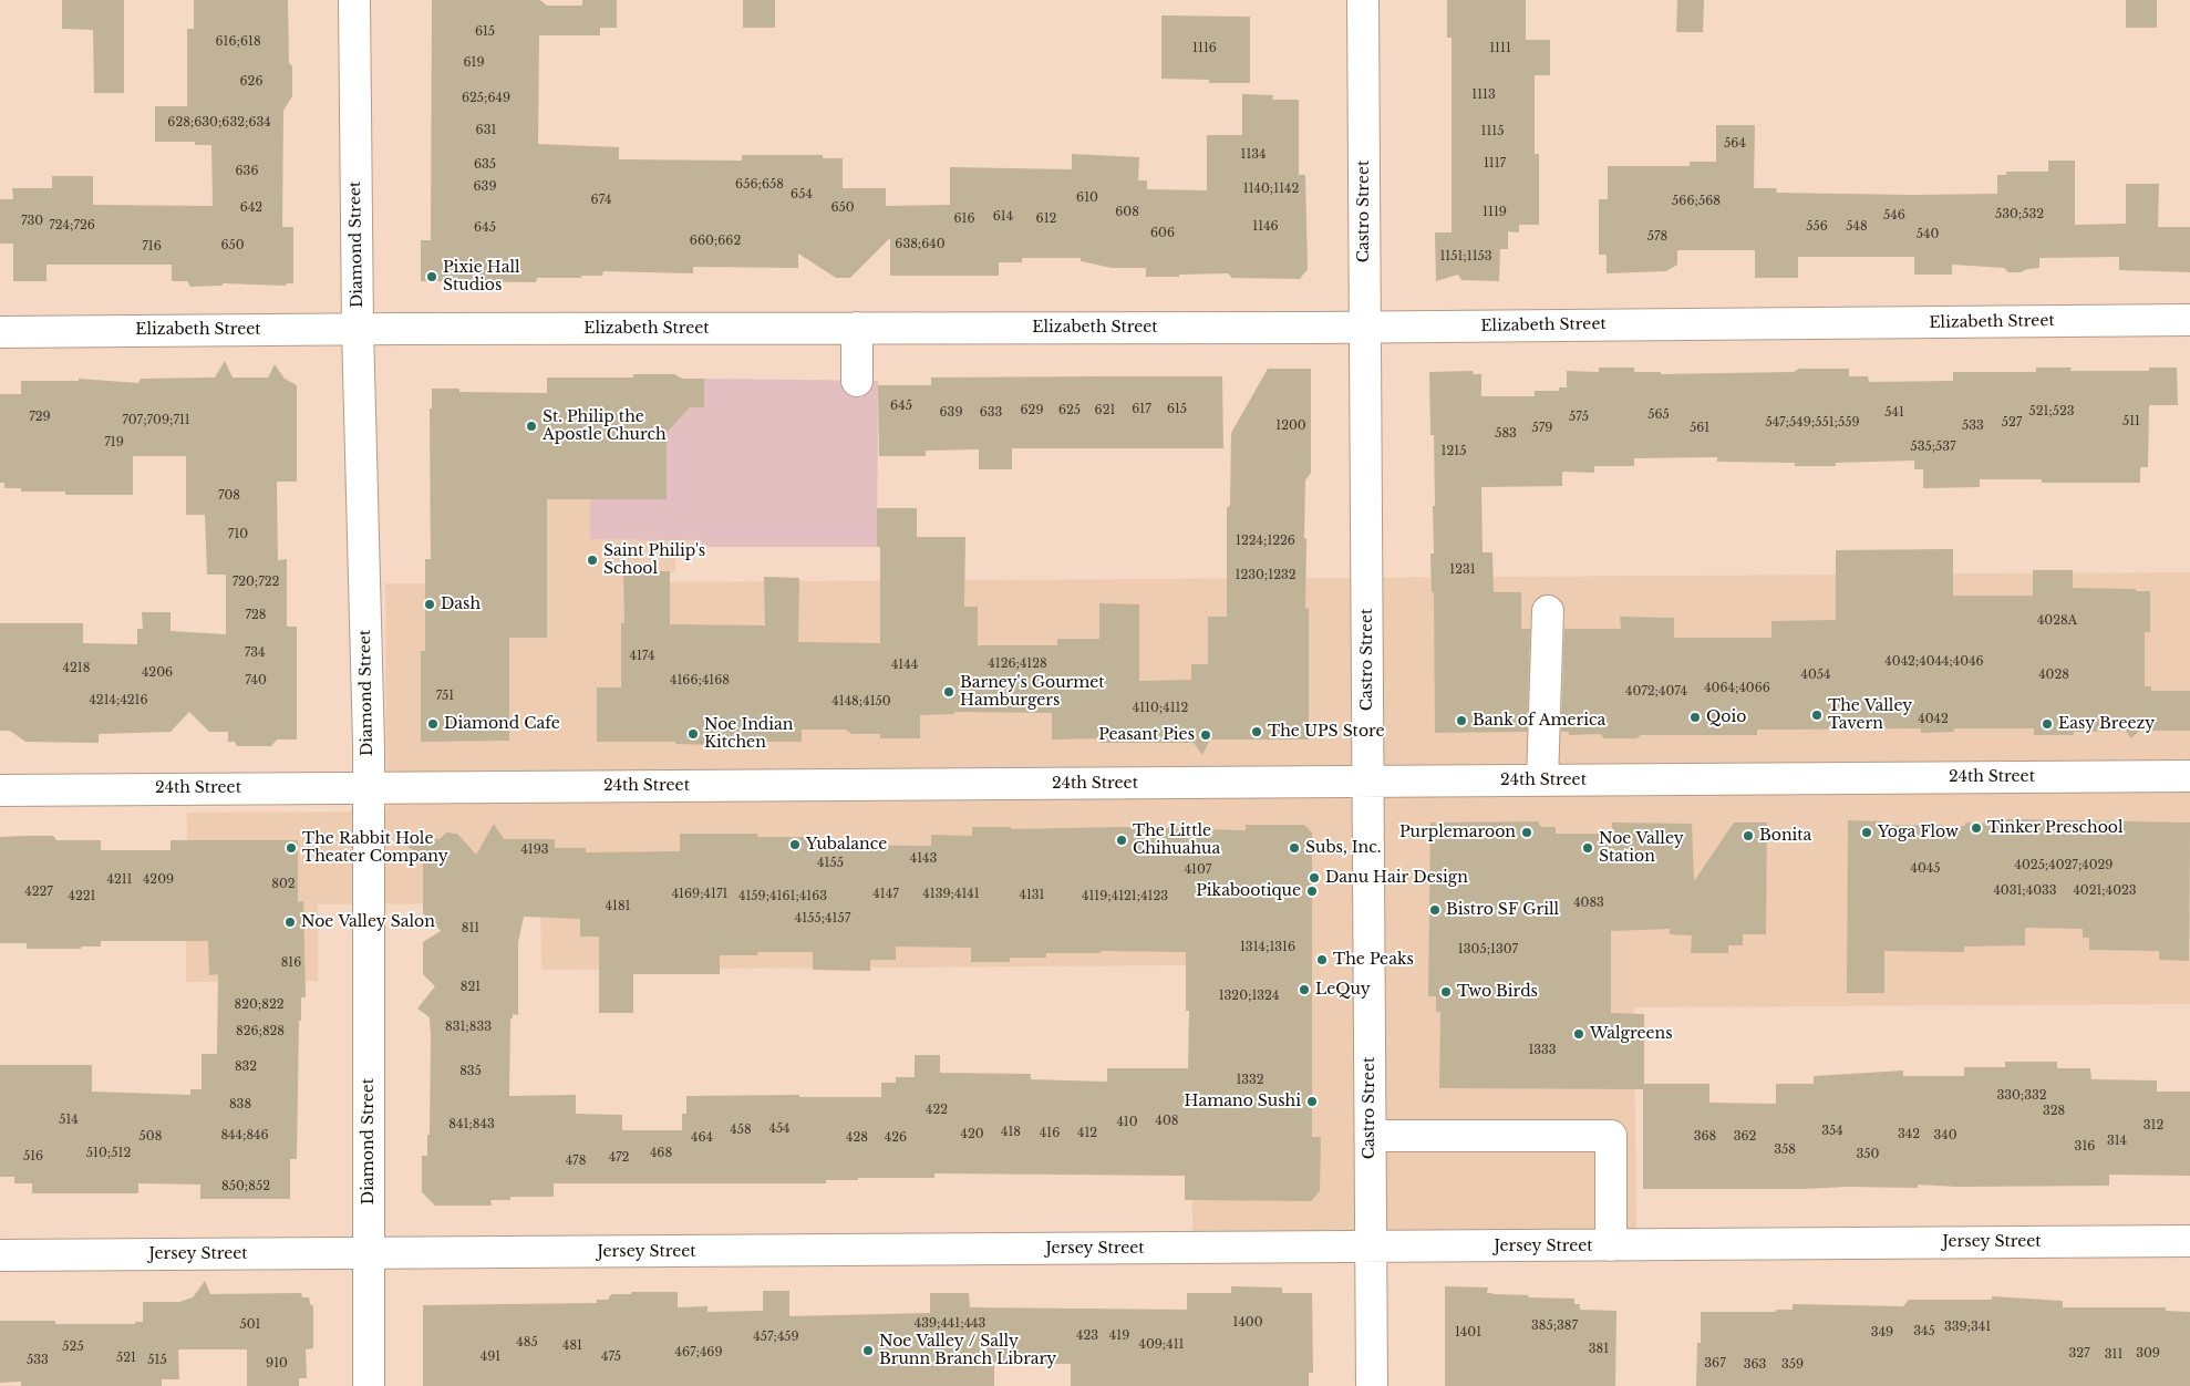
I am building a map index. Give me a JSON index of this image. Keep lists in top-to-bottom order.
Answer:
{
  "streets": {
    "street": [
      "Castro Street",
      "Diamond Street",
      "Elizabeth Street",
      "24th Street",
      "Jersey Street"
    ]
  },
  "crossings": [
    ["Castro Street", "Elizabeth Street"],
    ["Castro Street", "24th Street"],
    ["Castro Street", "Jersey Street"],
    ["Diamond Street", "Elizabeth Street"],
    ["Diamond Street", "24th Street"],
    ["Diamond Street", "Jersey Street"]
  ],
  "places": [
    "Pixie Hall Studios",
    "St. Philip the Apostle Church",
    "Saint Philip's School",
    "Dash",
    "Barney's Gourmet Hamburgers",
    "The Valley Tavern",
    "Qoio",
    "Bank of America",
    "Diamond Cafe",
    "Easy Breezy",
    "The UPS Store",
    "Noe Indian Kitchen",
    "Peasant Pies",
    "Tinker Preschool",
    "Purplemaroon",
    "Yoga Flow",
    "Bonita",
    "The Little Chihuahua",
    "Yubalance",
    "The Rabbit Hole Theater Company",
    "Subs, Inc.",
    "Noe Valley Station",
    "Danu Hair Design",
    "Pikabootique",
    "Bistro SF Grill",
    "Noe Valley Salon",
    "The Peaks",
    "LeQuy",
    "Two Birds",
    "Walgreens",
    "Hamano Sushi",
    "Noe Valley / Sally Brunn Branch Library"
  ],
  "house_numbers": [
    "615",
    "616;618",
    "1116",
    "1111",
    "619",
    "626",
    "1113",
    "625;649",
    "628;630;632;634",
    "631",
    "1115",
    "564",
    "1134",
    "1117",
    "635",
    "636",
    "656;658",
    "639",
    "1140;1142",
    "654",
    "610",
    "674",
    "566;568",
    "642",
    "650",
    "608",
    "1119",
    "530;532",
    "546",
    "614",
    "616",
    "612",
    "730",
    "724;726",
    "1146",
    "556",
    "548",
    "645",
    "606",
    "540",
    "578",
    "660;662",
    "638;640",
    "650",
    "716",
    "1151;1153",
    "645",
    "617",
    "615",
    "629",
    "625",
    "621",
    "521;523",
    "639",
    "633",
    "541",
    "565",
    "729",
    "575",
    "707;709;711",
    "511",
    "547;549;551;559",
    "527",
    "1200",
    "533",
    "579",
    "561",
    "583",
    "719",
    "535;537",
    "1215",
    "708",
    "710",
    "1224;1226",
    "1231",
    "1230;1232",
    "720;722",
    "728",
    "4028A",
    "734",
    "4174",
    "4042;4044;4046",
    "4126;4128",
    "4144",
    "4218",
    "4206",
    "4054",
    "4028",
    "740",
    "4166;4168",
    "4064;4066",
    "4072;4074",
    "751",
    "4214;4216",
    "4148;4150",
    "4110;4112",
    "4042",
    "4193",
    "4143",
    "4155",
    "4025;4027;4029",
    "4045",
    "4107",
    "4211",
    "4209",
    "802",
    "4031;4033",
    "4021;4023",
    "4227",
    "4169;4171",
    "4147",
    "4139;4141",
    "4131",
    "4221",
    "4159;4161;4163",
    "4119;4121;4123",
    "4083",
    "4181",
    "4155;4157",
    "811",
    "1314;1316",
    "1305;1307",
    "816",
    "821",
    "1320;1324",
    "820;822",
    "831;833",
    "826;828",
    "1333",
    "832",
    "835",
    "1332",
    "330;332",
    "838",
    "422",
    "328",
    "514",
    "408",
    "410",
    "841;843",
    "312",
    "454",
    "458",
    "354",
    "418",
    "416",
    "412",
    "420",
    "342",
    "844;846",
    "340",
    "508",
    "368",
    "362",
    "464",
    "428",
    "426",
    "314",
    "316",
    "358",
    "510;512",
    "468",
    "350",
    "516",
    "472",
    "478",
    "850;852",
    "1400",
    "439;441;443",
    "501",
    "385;387",
    "339;341",
    "345",
    "1401",
    "349",
    "423",
    "419",
    "457;459",
    "485",
    "409;411",
    "481",
    "525",
    "381",
    "467;469",
    "327",
    "309",
    "311",
    "491",
    "475",
    "521",
    "533",
    "515",
    "910",
    "367",
    "363",
    "359"
  ]
}
